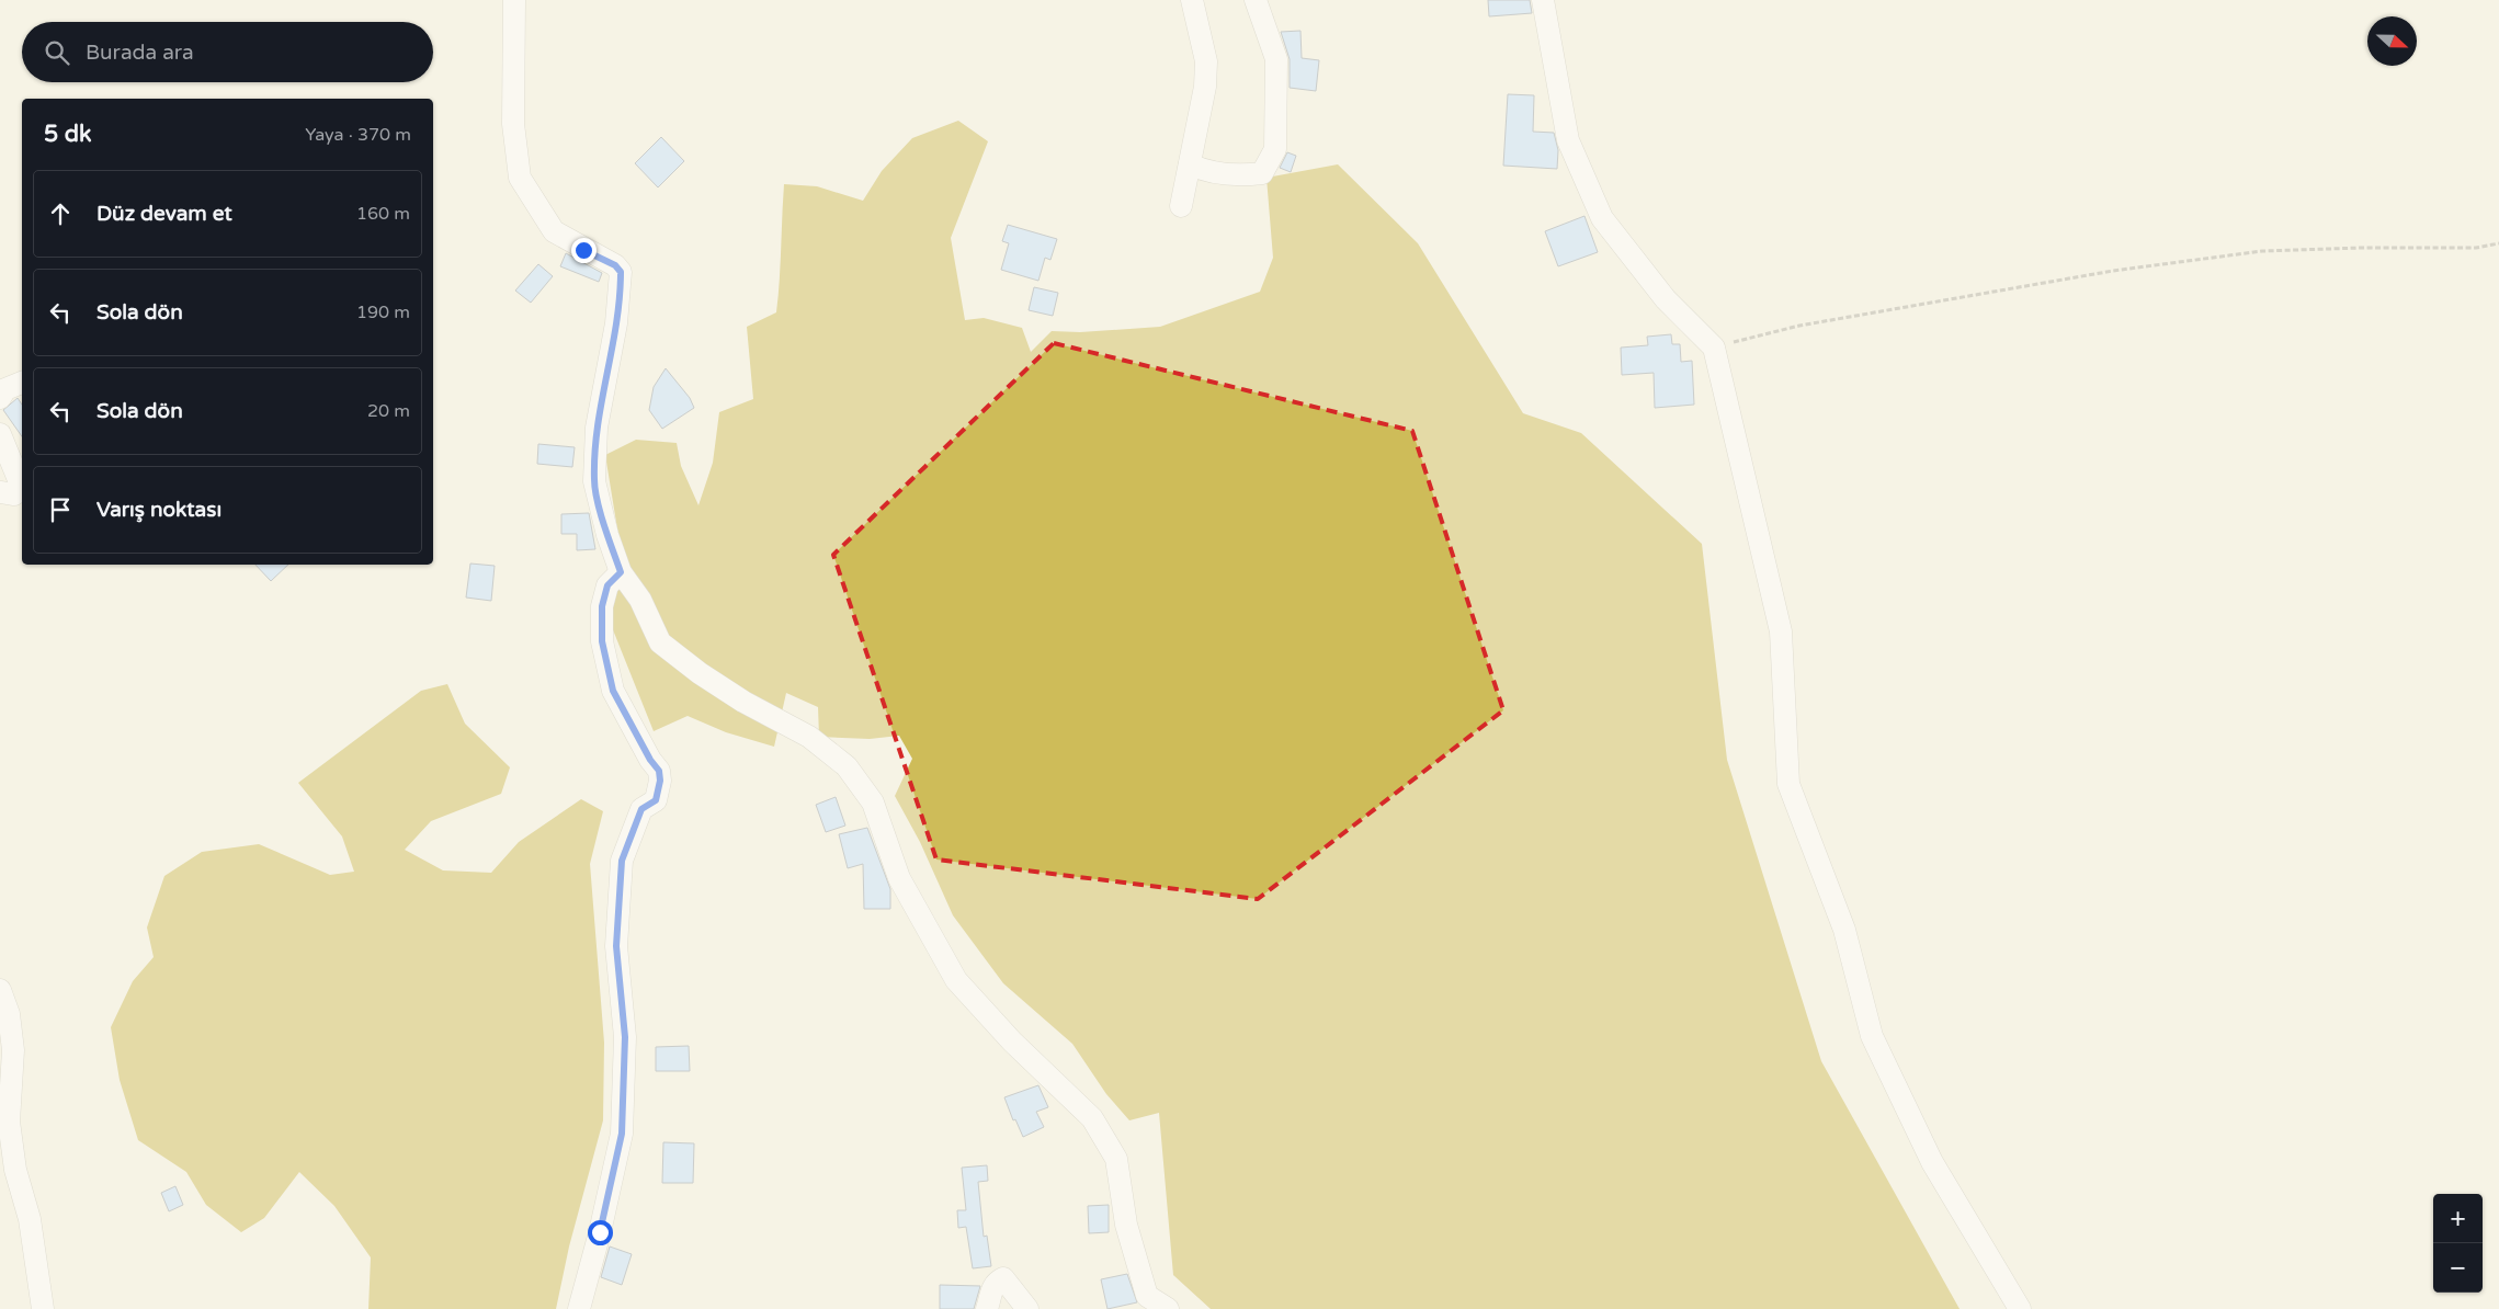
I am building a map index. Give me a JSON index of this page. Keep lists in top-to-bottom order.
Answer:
{
  "north": "right",
  "page": {
    "search": "Burada ara",
    "heading": ["5 dk", "Yaya · 370 m"],
    "list": [
      ["Düz devam et", "160 m"],
      ["Sola dön", "190 m"],
      ["Sola dön", "20 m"],
      "Varış noktası"
    ],
    "map_buttons": ["+", "−"]
  }
}
